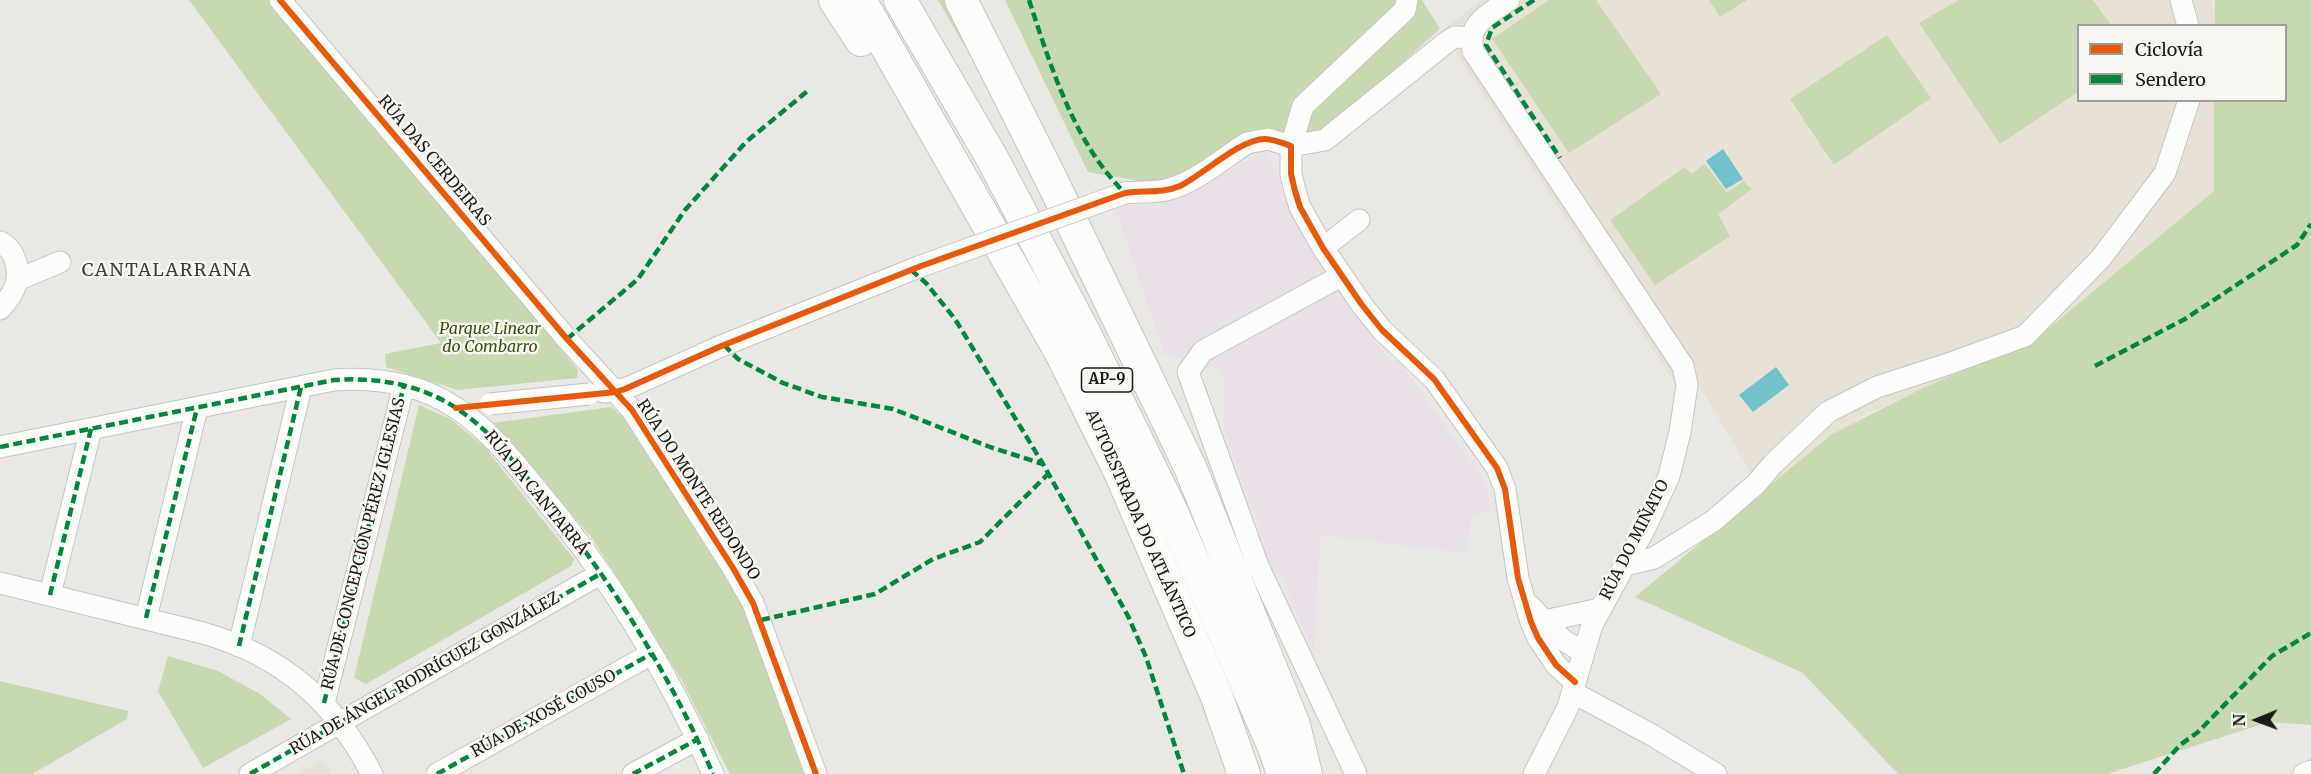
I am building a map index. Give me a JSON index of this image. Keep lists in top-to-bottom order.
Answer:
{
  "streets": {
    "highway": ["AP-9", "AUTOESTRADA DO ATLÁNTICO"],
    "street": [
      "RÚA DAS CERDEIRAS",
      "RÚA DO MONTE REDONDO",
      "RÚA DA CANTARRÁ",
      "RÚA DO MIÑATO",
      "RÚA DE CONCEPCIÓN PÉREZ IGLESIAS",
      "RÚA DE ÁNGEL RODRÍGUEZ GONZÁLEZ",
      "RÚA DE XOSÉ COUSO"
    ]
  },
  "crossings": [
    ["RÚA DAS CERDEIRAS", "RÚA DO MONTE REDONDO"],
    ["RÚA DA CANTARRÁ", "RÚA DE CONCEPCIÓN PÉREZ IGLESIAS"],
    ["RÚA DA CANTARRÁ", "RÚA DE ÁNGEL RODRÍGUEZ GONZÁLEZ"],
    ["RÚA DA CANTARRÁ", "RÚA DE XOSÉ COUSO"]
  ],
  "districts": ["CANTALARRANA"],
  "parks": ["Parque Linear do Combarro"],
  "legend": ["Ciclovía", "Sendero"],
  "north": "left"
}
